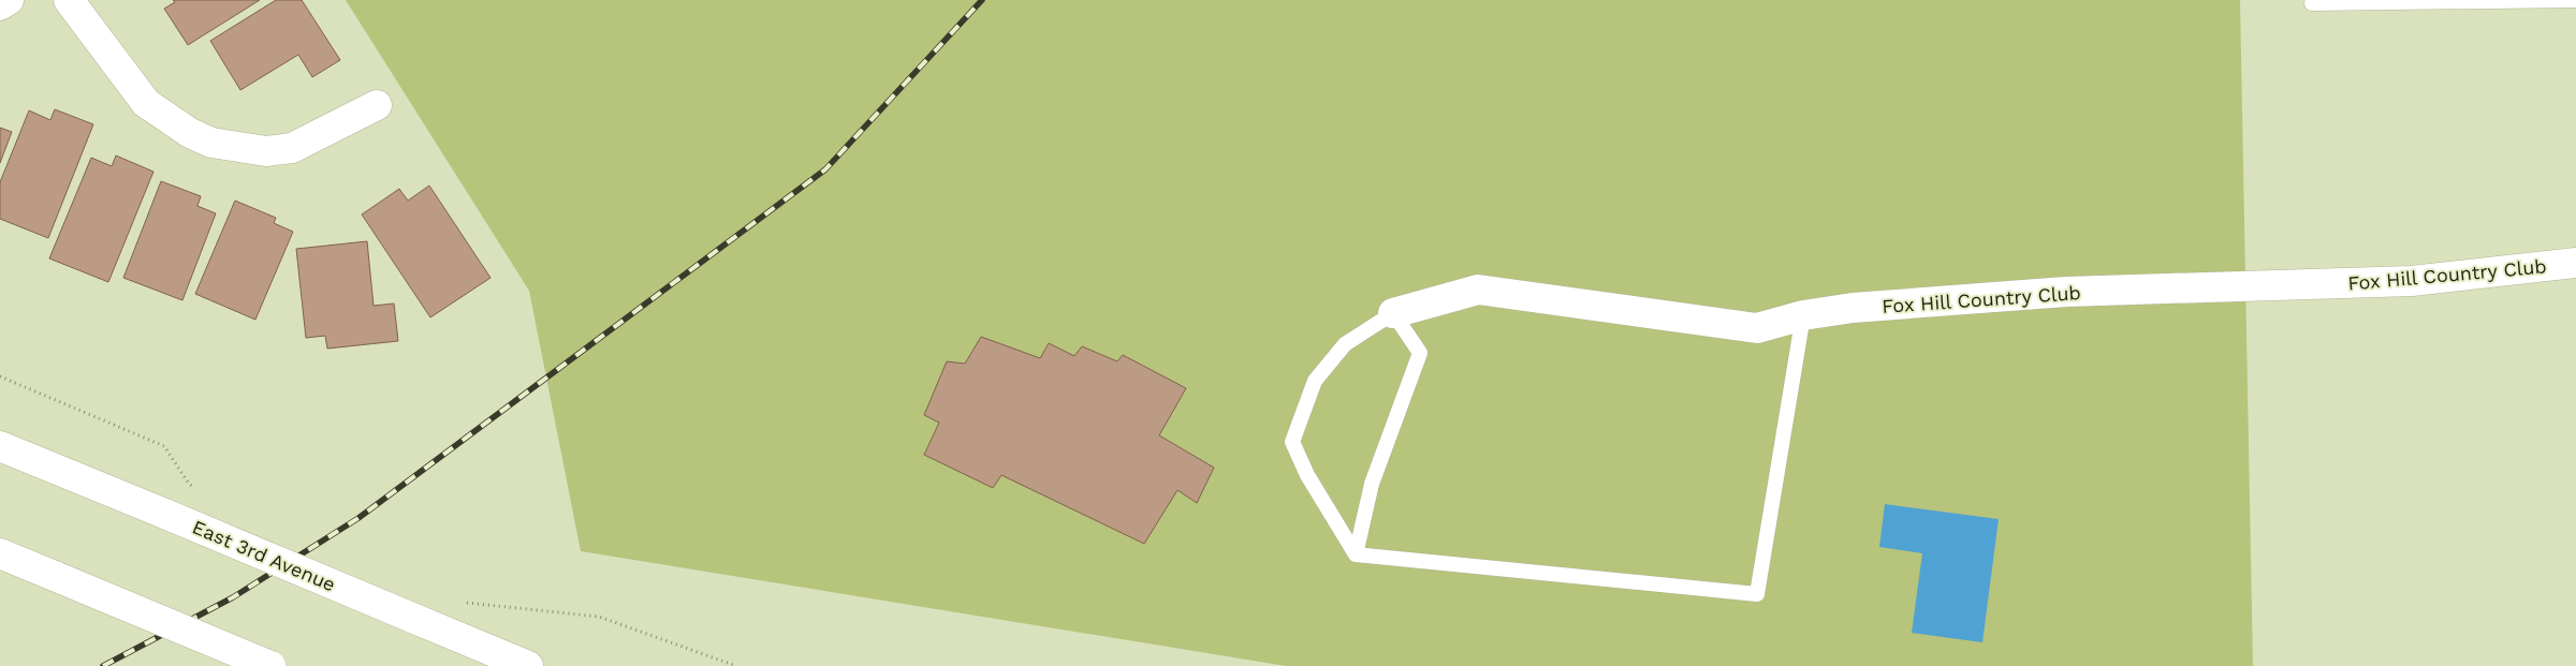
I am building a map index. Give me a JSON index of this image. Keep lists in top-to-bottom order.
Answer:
{
  "streets": {
    "street": ["Fox Hill Country Club", "East 3rd Avenue"]
  }
}
